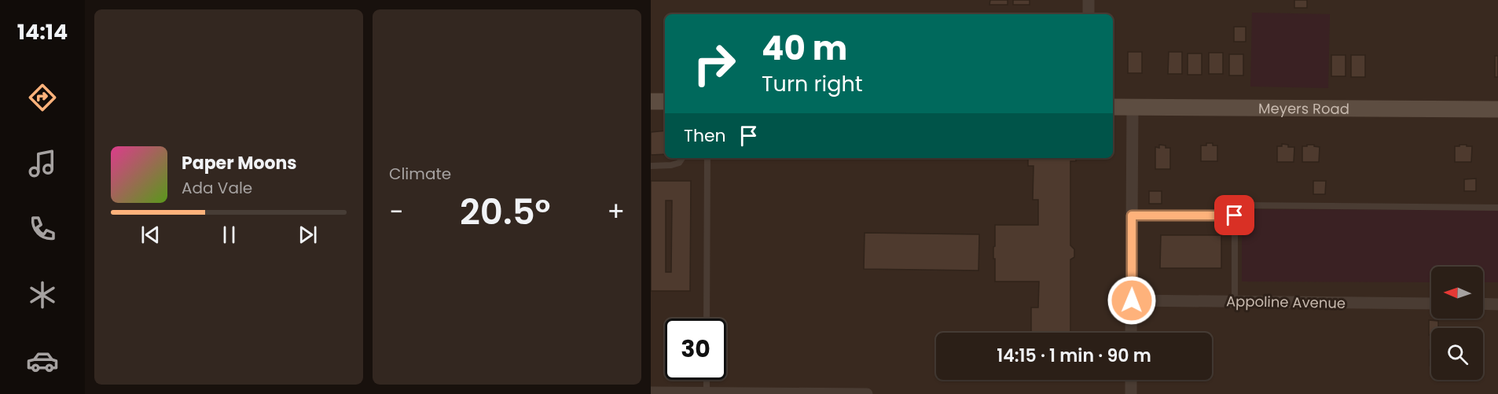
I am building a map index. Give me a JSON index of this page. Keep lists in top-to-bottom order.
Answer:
{
  "streets": {
    "street": ["Meyers Road", "Appoline Avenue"]
  },
  "north": "left",
  "page": {
    "tabs": "14:14",
    "tile": "Climate",
    "turn": ["40 m", "Turn right"],
    "then": "Then",
    "song": ["Paper Moons", "Ada Vale"],
    "heat": ["−", "20.5°", "+"],
    "limit": "30",
    "trip": "14:15 · 1 min · 90 m"
  }
}
